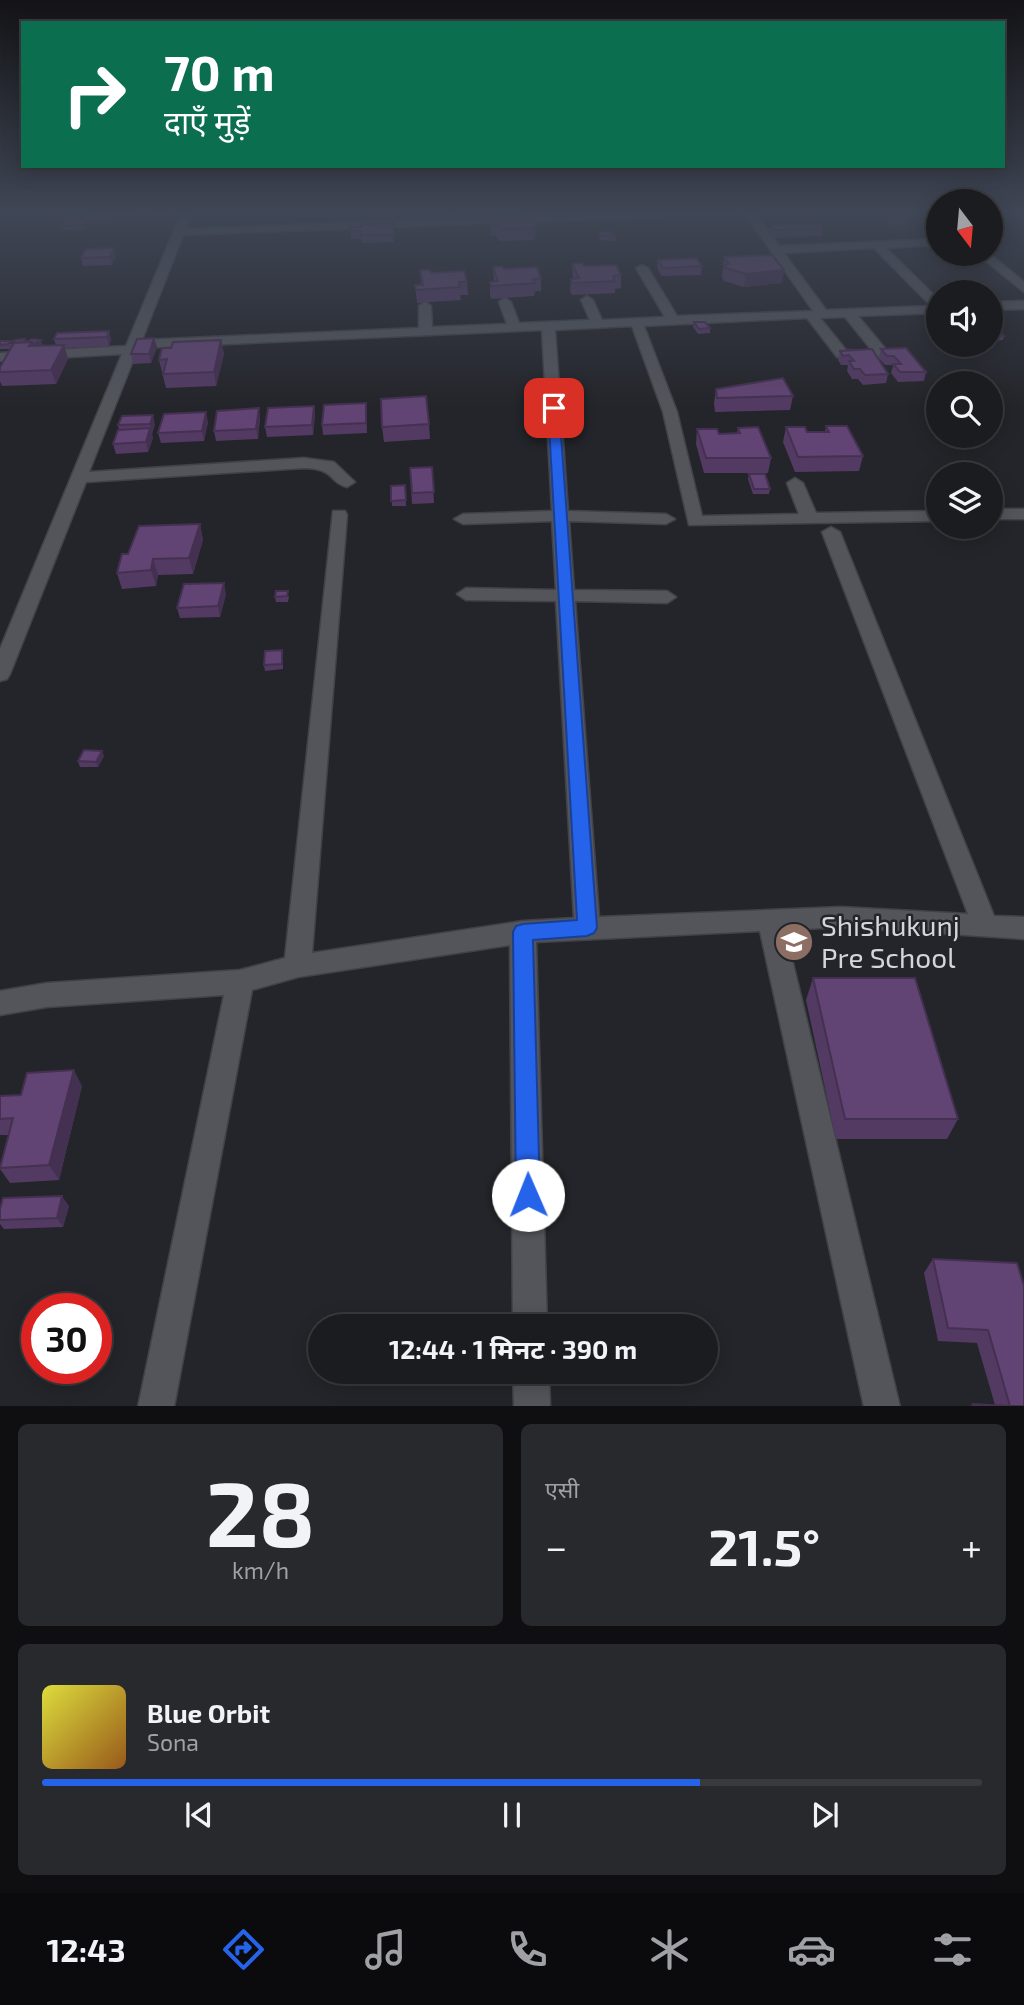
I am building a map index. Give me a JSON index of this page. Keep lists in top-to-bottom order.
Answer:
{
  "places": {
    "school or university": ["Shishukunj Pre School"]
  },
  "north": "bottom",
  "page": {
    "turn": ["70 m", "दाएँ मुड़ें"],
    "limit": "30",
    "trip": "12:44 · 1 मिनट · 390 m",
    "tile": [
      ["28", "km/h"],
      "एसी"
    ],
    "heat": ["−", "21.5°", "+"],
    "song": ["Blue Orbit", "Sona"],
    "tabs": "12:43"
  }
}
